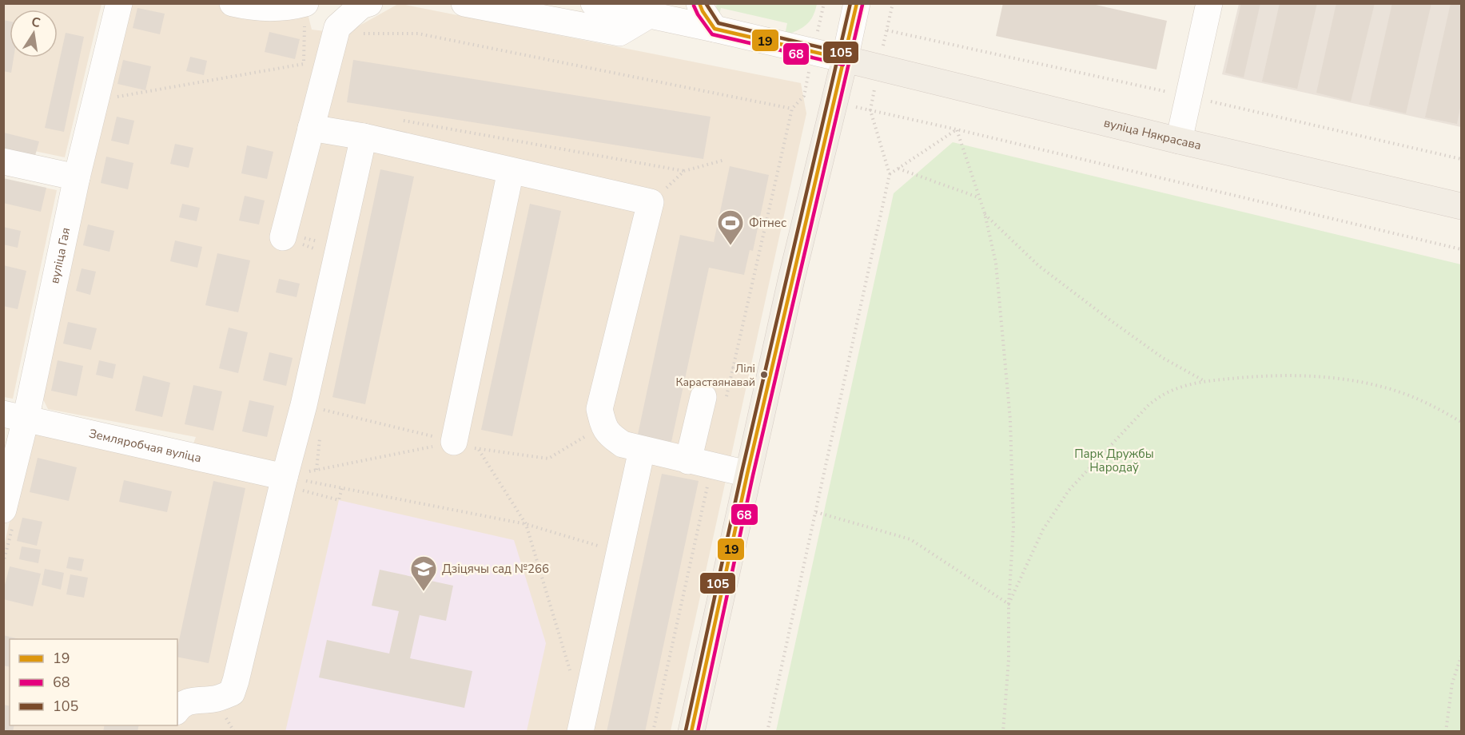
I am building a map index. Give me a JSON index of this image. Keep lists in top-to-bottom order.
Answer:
{
  "streets": {
    "main road": ["вуліца Някрасава"],
    "street": ["вуліца Гая", "Земляробчая вуліца"]
  },
  "crossings": [
    ["вуліца Гая", "Земляробчая вуліца"]
  ],
  "parks": ["Парк Дружбы Народаў"],
  "places": {
    "sports": ["Фітнес"],
    "other": ["Лілі Карастаянавай"],
    "school or university": ["Дзіцячы сад №266"]
  },
  "lines": ["transit line 19", "transit line 105", "transit line 68"],
  "legend": ["19", "68", "105"],
  "north": "top"
}
